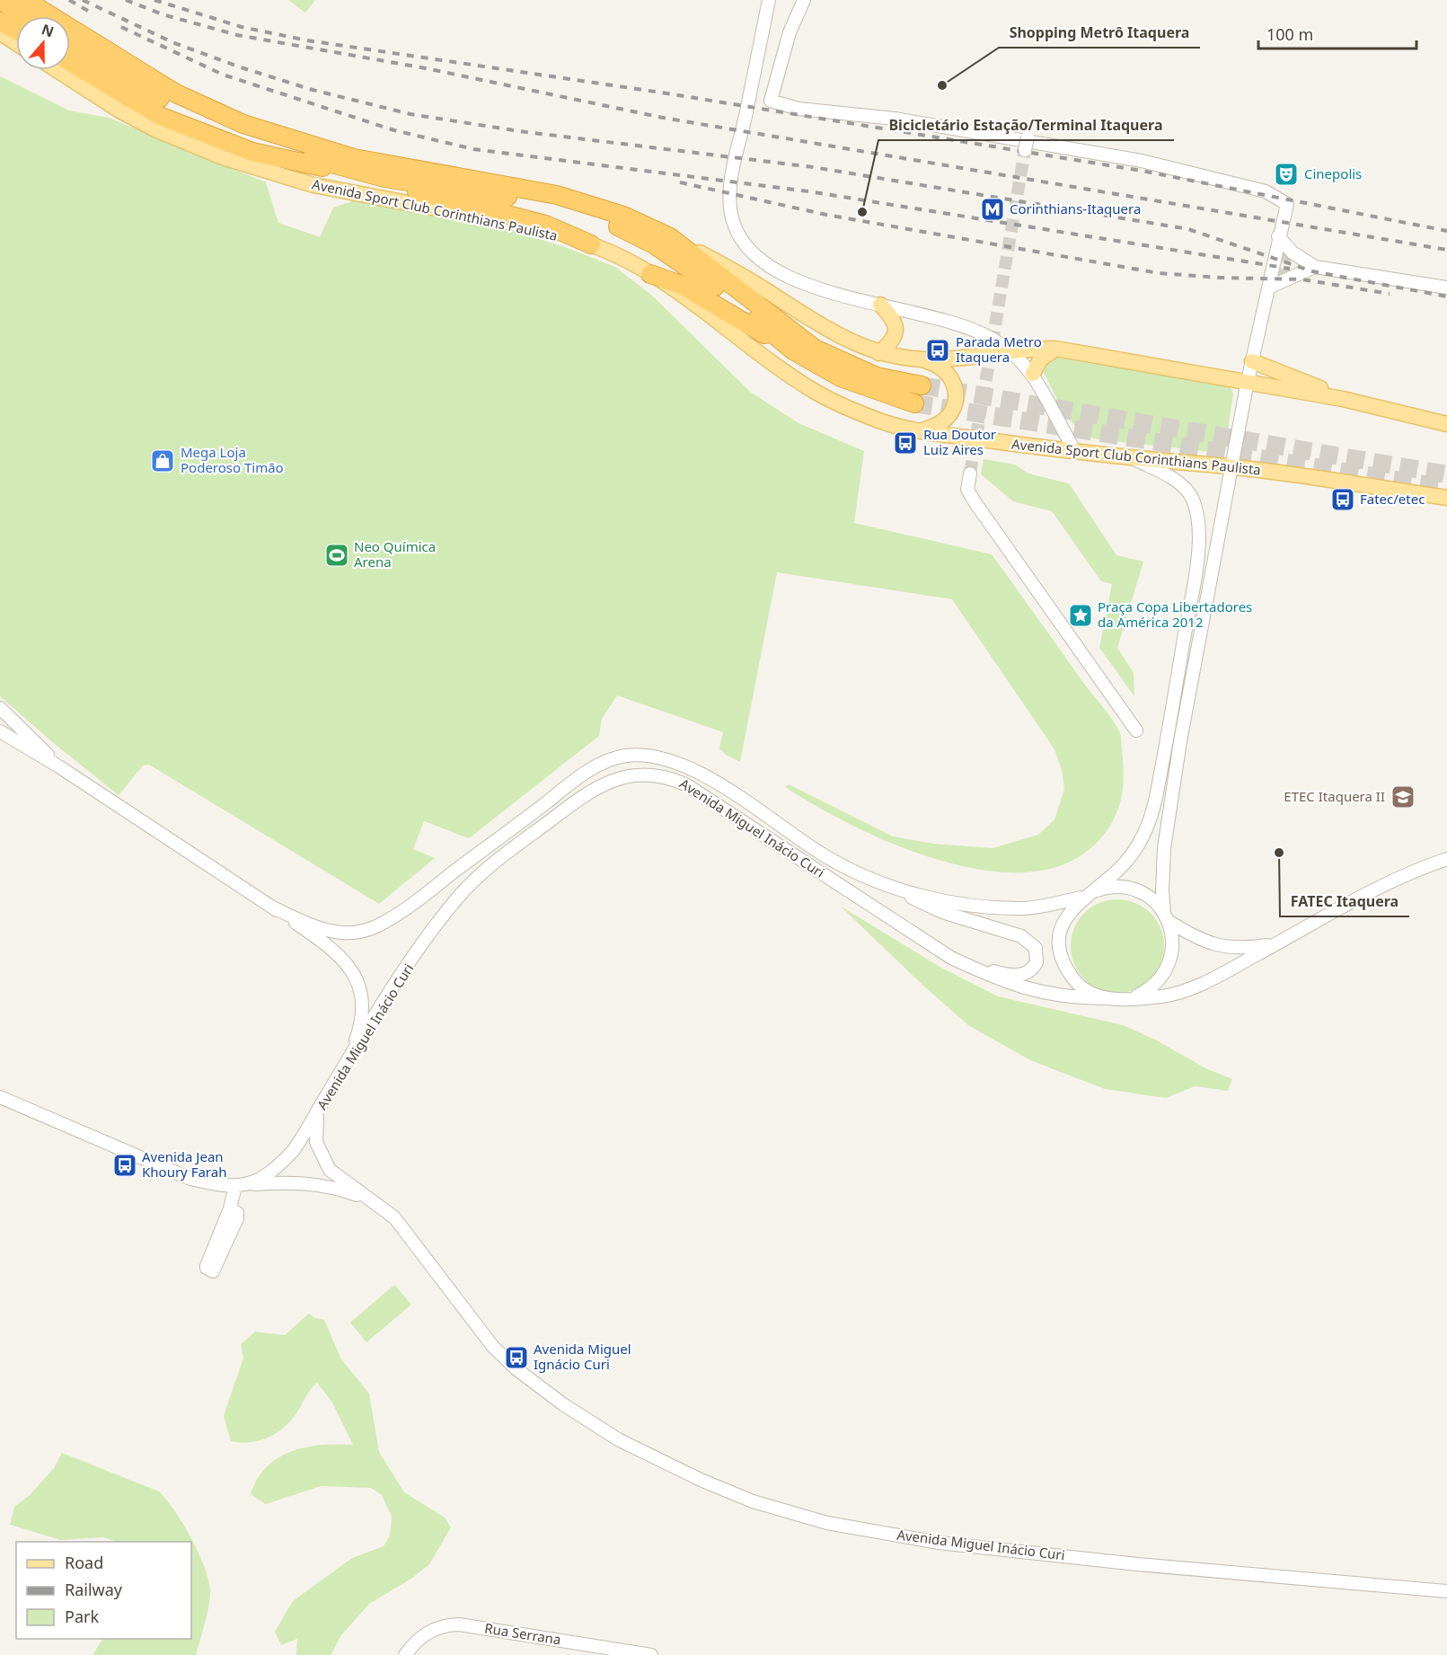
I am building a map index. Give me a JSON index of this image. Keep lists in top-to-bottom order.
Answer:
{
  "streets": {
    "highway": ["Avenida Sport Club Corinthians Paulista"],
    "street": ["Avenida Miguel Inácio Curi", "Rua Serrana"]
  },
  "places": {
    "other": ["Shopping Metrô Itaquera", "Bicicletário Estação/Terminal Itaquera", "FATEC Itaquera"],
    "theatre": ["Cinepolis"],
    "metro station": ["Corinthians-Itaquera"],
    "bus stop": [
      "Parada Metro Itaquera",
      "Rua Doutor Luiz Aires",
      "Fatec/etec",
      "Avenida Jean Khoury Farah",
      "Avenida Miguel Ignácio Curi"
    ],
    "shop": ["Mega Loja Poderoso Timão"],
    "sports": ["Neo Química Arena"],
    "place": ["Praça Copa Libertadores da América 2012"],
    "school or university": ["ETEC Itaquera II"]
  },
  "legend": ["Road", "Railway", "Park"],
  "scale_bar": "100 m",
  "north": "top"
}
